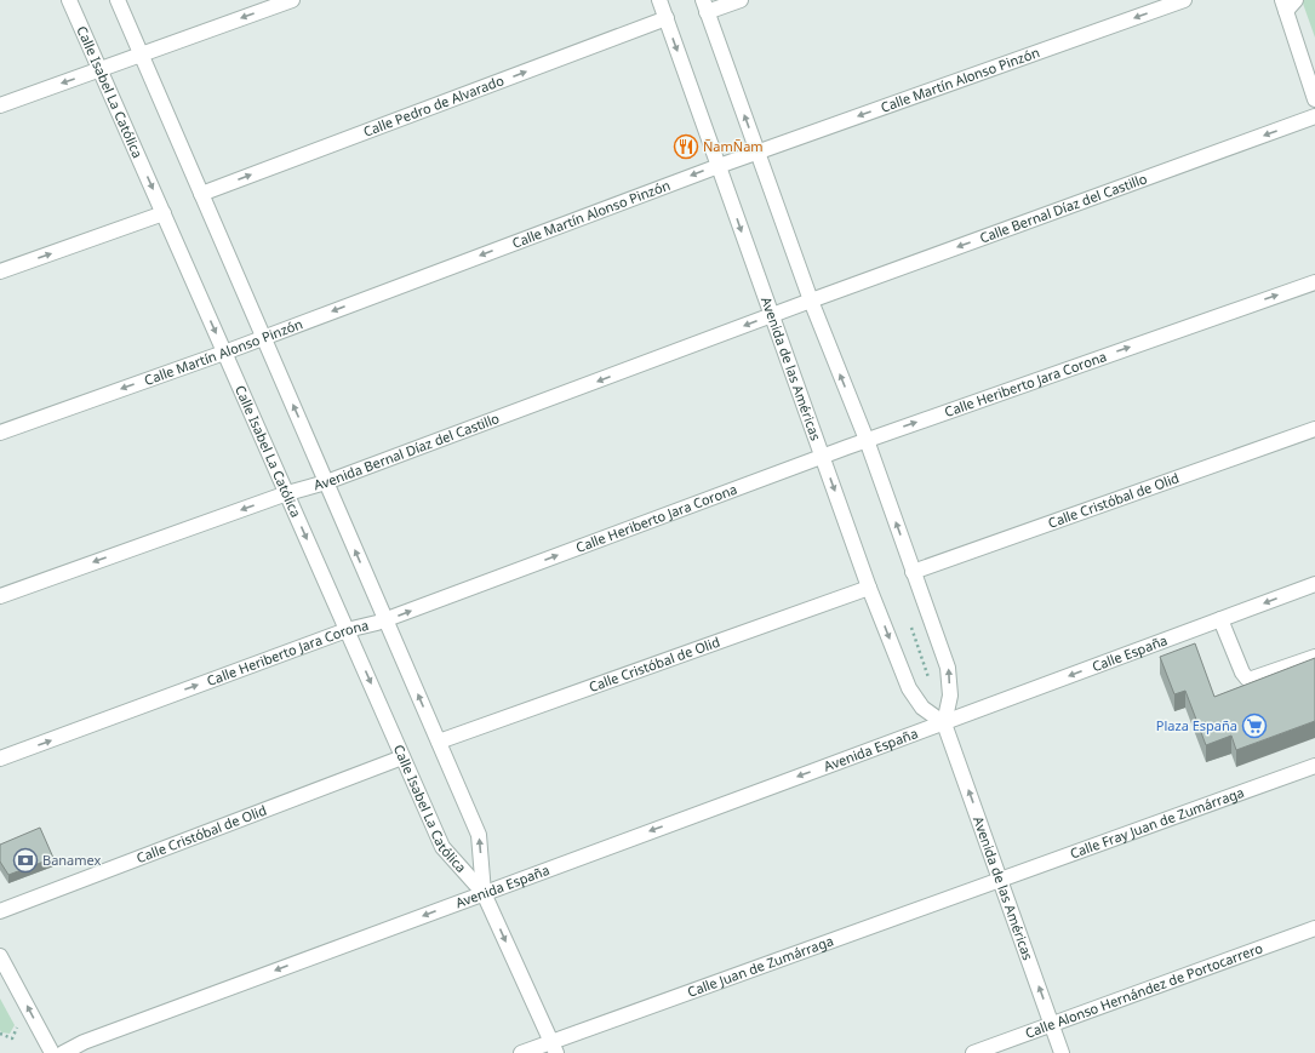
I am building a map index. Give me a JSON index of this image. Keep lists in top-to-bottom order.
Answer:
{
  "streets": {
    "street": [
      "Calle Martín Alonso Pinzón",
      "Calle Isabel La Católica",
      "Calle Pedro de Alvarado",
      "Calle Bernal Díaz del Castillo",
      "Avenida de las Américas",
      "Calle Heriberto Jara Corona",
      "Avenida Bernal Díaz del Castillo",
      "Calle Cristóbal de Olid",
      "Calle España",
      "Avenida España",
      "Calle Fray Juan de Zumárraga",
      "Calle Juan de Zumárraga",
      "Calle Alonso Hernández de Portocarrero"
    ]
  },
  "crossings": [
    ["Calle Martín Alonso Pinzón", "Calle Isabel La Católica"],
    ["Calle Martín Alonso Pinzón", "Avenida de las Américas"],
    ["Calle Isabel La Católica", "Calle Pedro de Alvarado"],
    ["Calle Isabel La Católica", "Calle Heriberto Jara Corona"],
    ["Calle Isabel La Católica", "Avenida Bernal Díaz del Castillo"],
    ["Calle Isabel La Católica", "Calle Cristóbal de Olid"],
    ["Calle Isabel La Católica", "Avenida España"],
    ["Calle Isabel La Católica", "Calle Juan de Zumárraga"],
    ["Calle Pedro de Alvarado", "Avenida de las Américas"],
    ["Calle Bernal Díaz del Castillo", "Avenida Bernal Díaz del Castillo"],
    ["Avenida de las Américas", "Calle Heriberto Jara Corona"],
    ["Avenida de las Américas", "Avenida Bernal Díaz del Castillo"],
    ["Avenida de las Américas", "Calle Cristóbal de Olid"],
    ["Avenida de las Américas", "Calle España"],
    ["Avenida de las Américas", "Avenida España"],
    ["Avenida de las Américas", "Calle Fray Juan de Zumárraga"],
    ["Avenida de las Américas", "Calle Juan de Zumárraga"],
    ["Avenida de las Américas", "Calle Alonso Hernández de Portocarrero"],
    ["Calle España", "Avenida España"],
    ["Calle Fray Juan de Zumárraga", "Calle Juan de Zumárraga"]
  ],
  "one_way": [
    "Calle Martín Alonso Pinzón",
    "Calle Pedro de Alvarado",
    "Calle Bernal Díaz del Castillo",
    "Calle Heriberto Jara Corona",
    "Avenida Bernal Díaz del Castillo",
    "Calle España",
    "Avenida España"
  ],
  "places": {
    "restaurant": ["ÑamÑam"],
    "supermarket": ["Plaza España"],
    "bank": ["Banamex"]
  }
}
